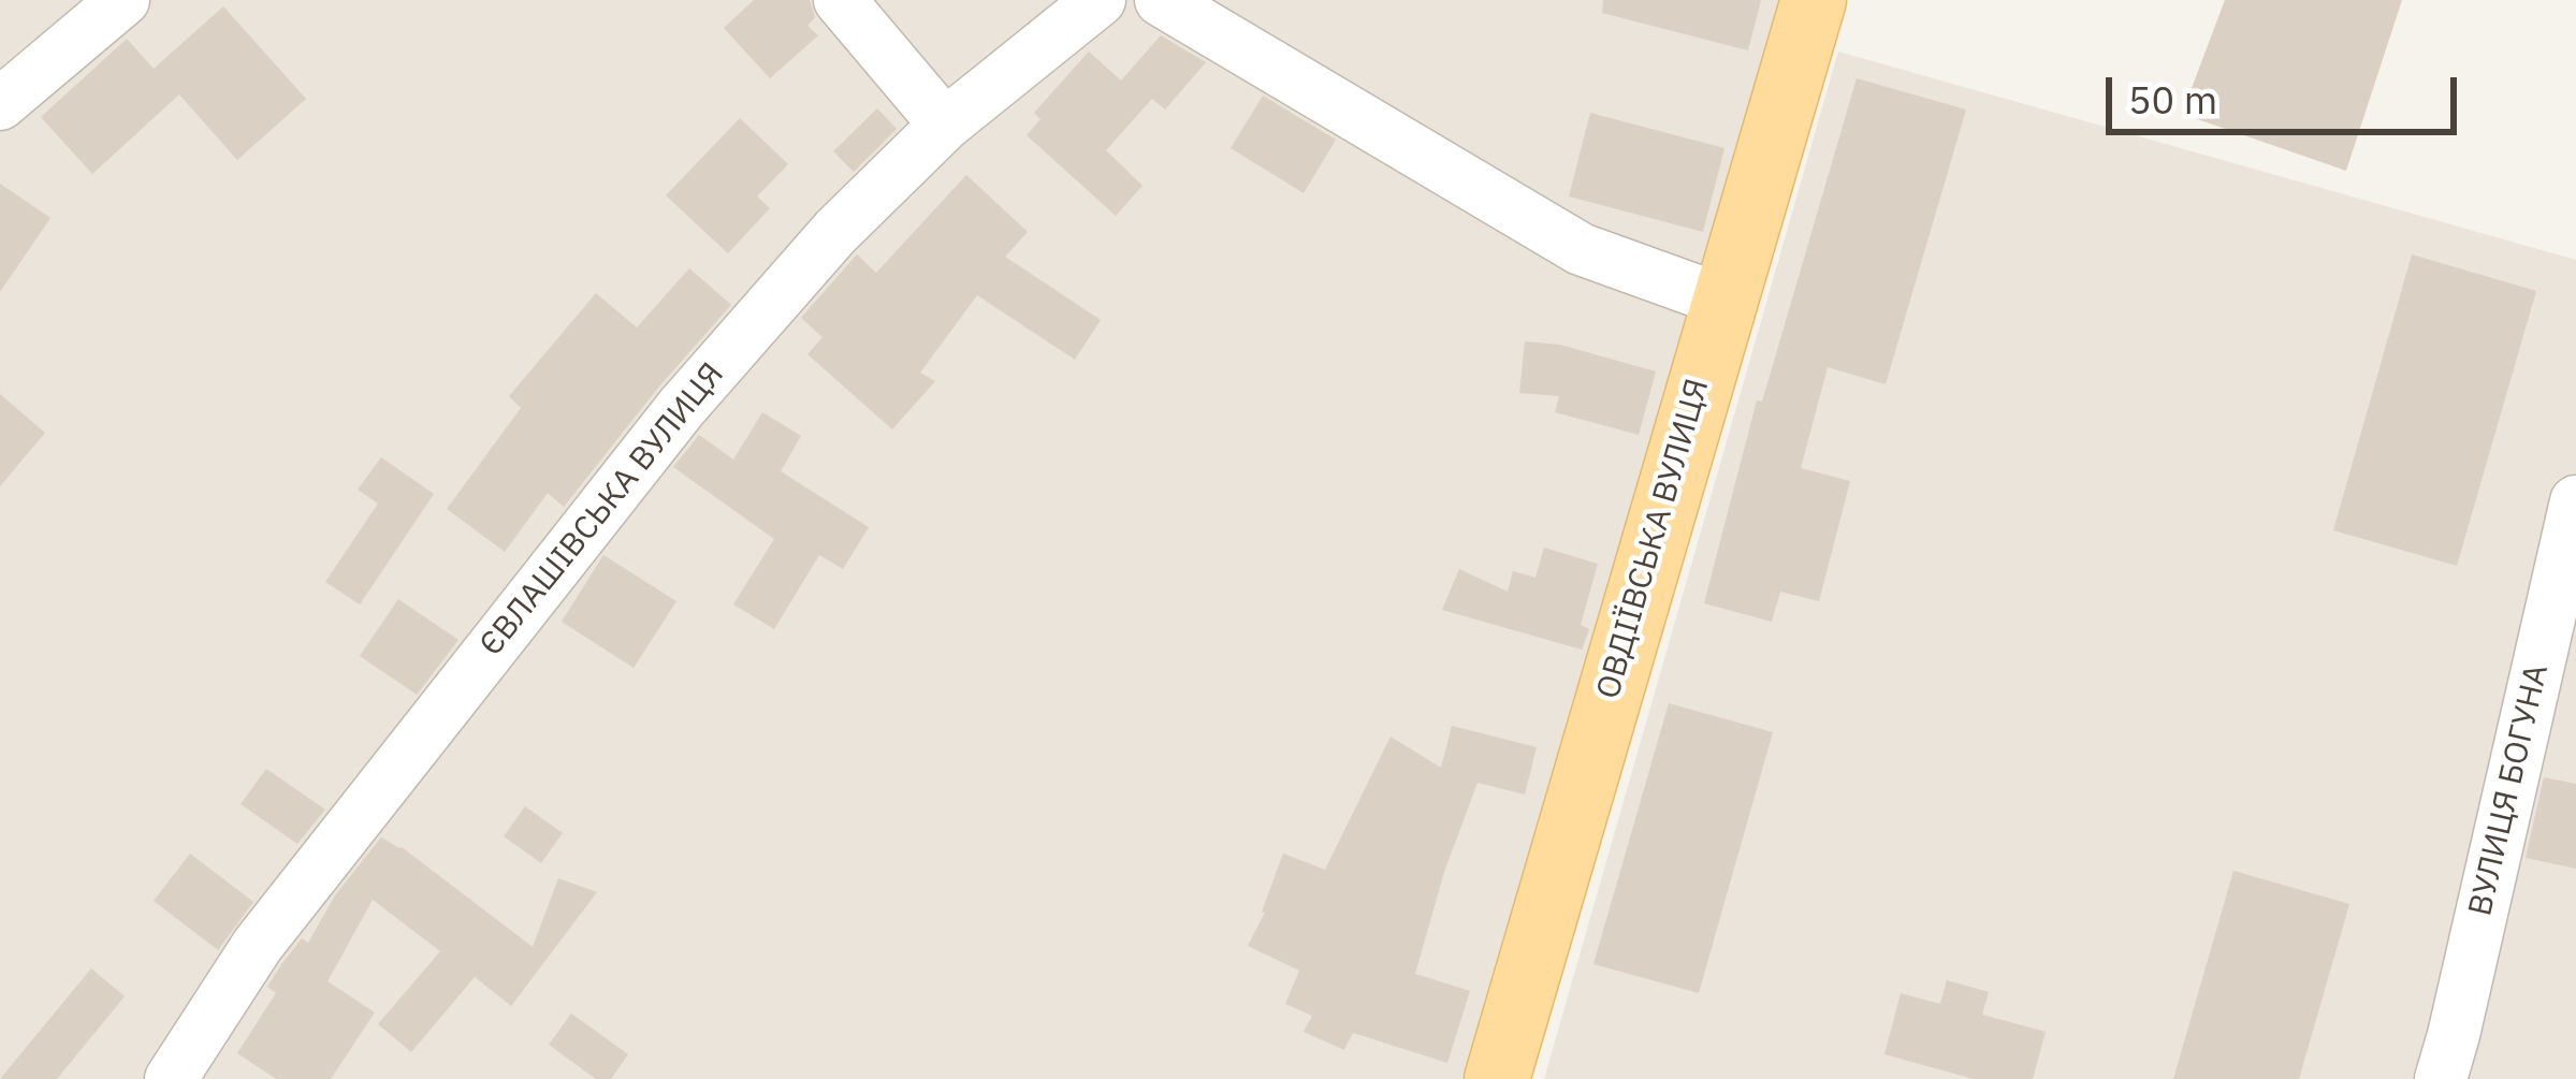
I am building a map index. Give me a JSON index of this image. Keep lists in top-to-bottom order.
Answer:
{
  "streets": {
    "main road": ["ОВДІЇВСЬКА ВУЛИЦЯ"],
    "street": ["ЄВЛАШІВСЬКА ВУЛИЦЯ", "ВУЛИЦЯ БОГУНА"]
  },
  "scale_bar": "50 m"
}
